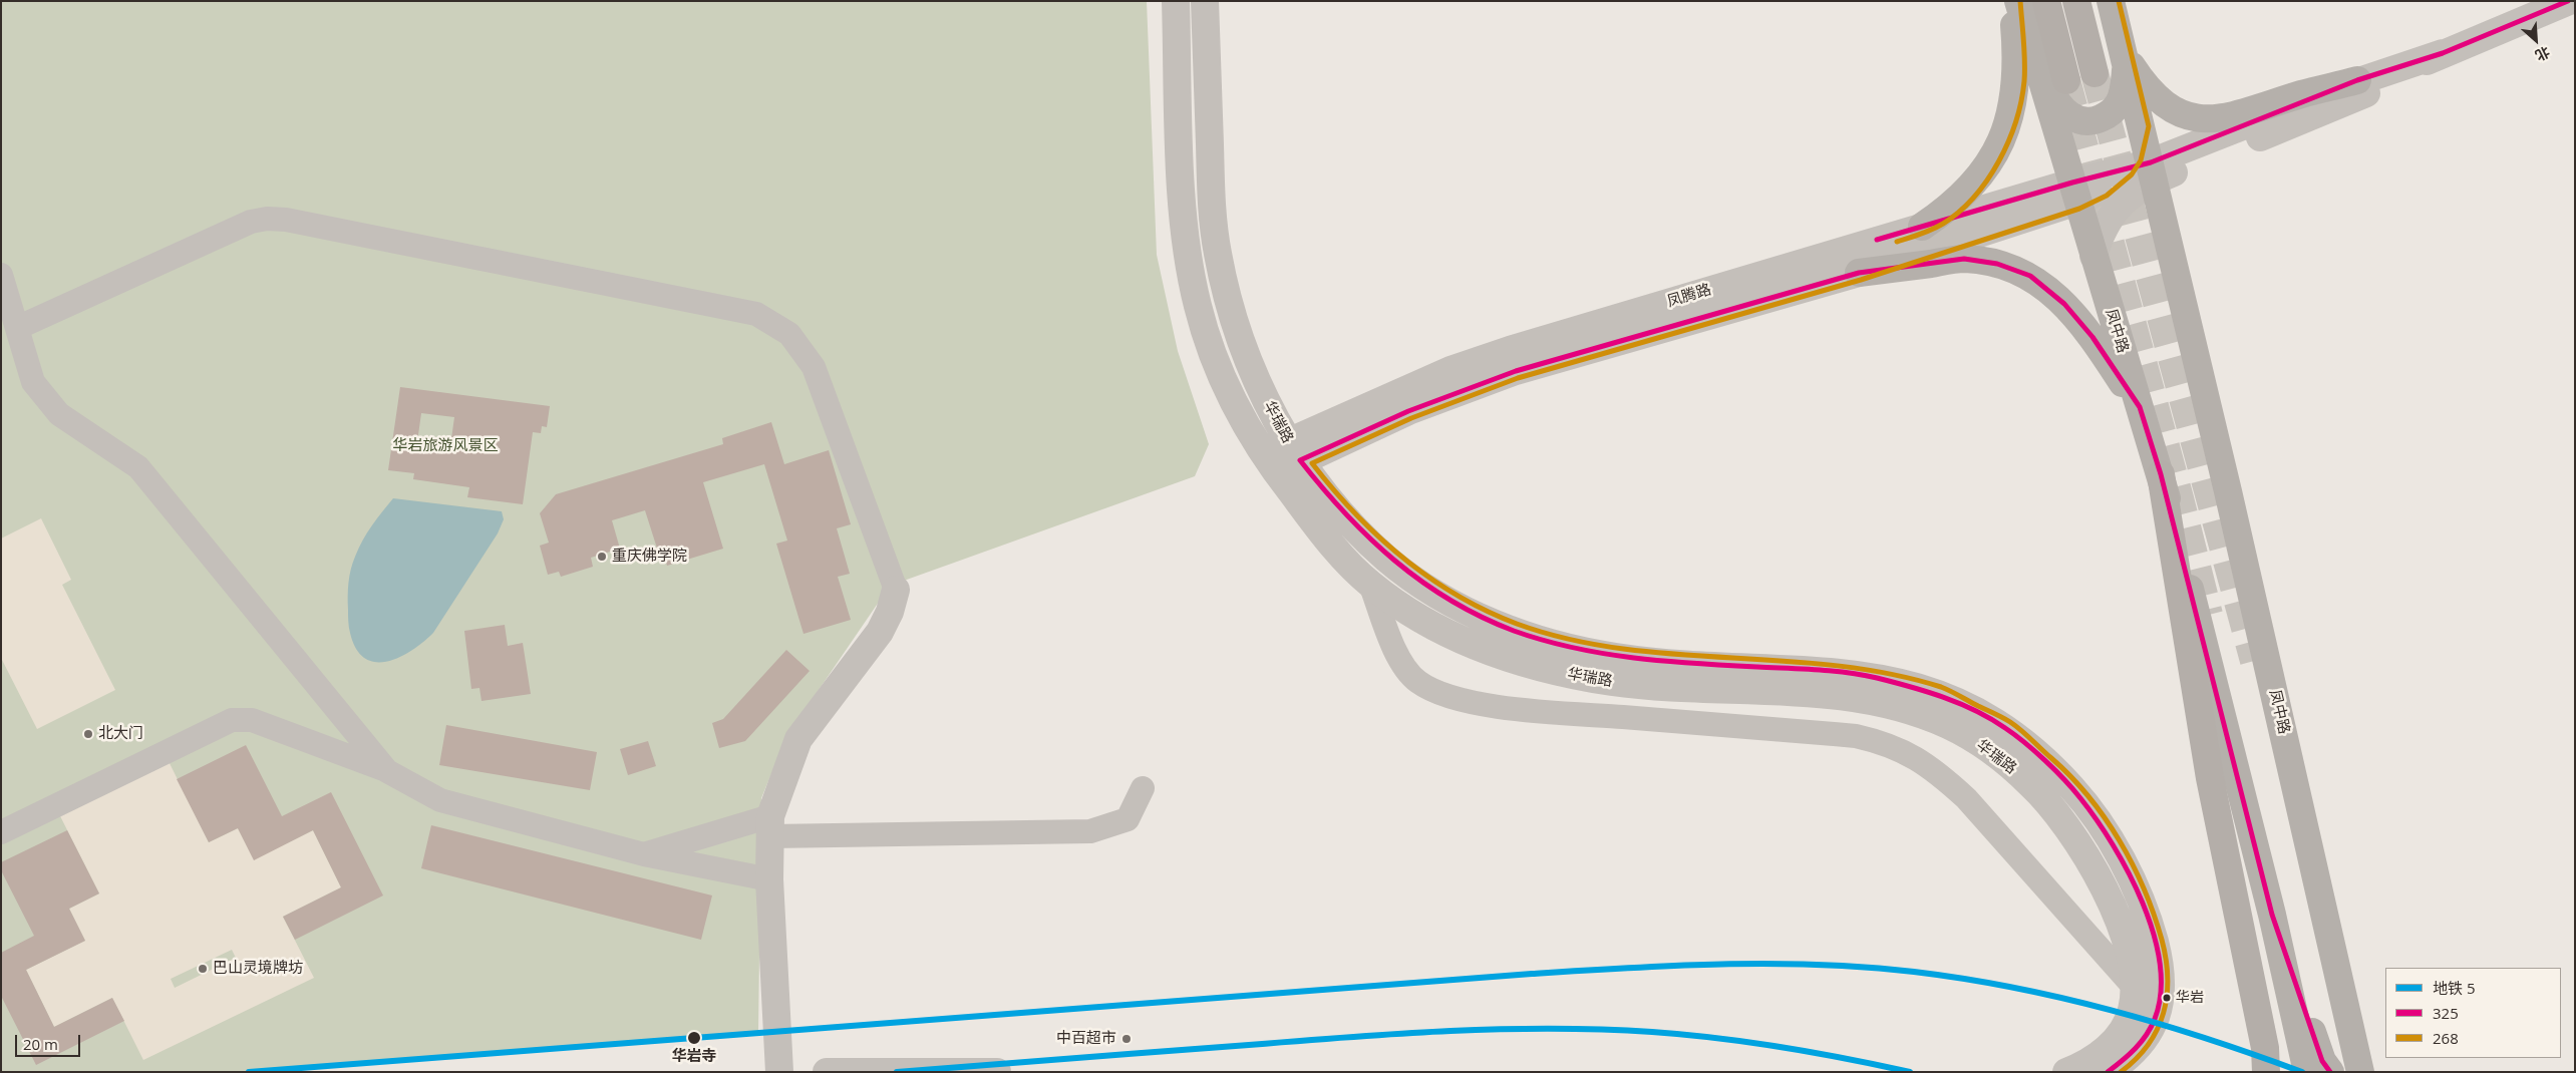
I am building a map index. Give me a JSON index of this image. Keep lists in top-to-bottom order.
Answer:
{
  "streets": {
    "main road": ["凤中路"],
    "street": ["凤腾路", "华瑞路"]
  },
  "crossings": [
    ["凤腾路", "凤中路"],
    ["凤腾路", "华瑞路"]
  ],
  "parks": ["华岩旅游风景区"],
  "places": [
    "重庆佛学院",
    "北大门",
    "巴山灵境牌坊",
    "华岩",
    "华岩寺",
    "中百超市"
  ],
  "lines": ["transit line 325", "transit line 268", "metro line 5"],
  "legend": ["地铁 5", "325", "268"],
  "scale_bar": "20 m",
  "north": "bottom right"
}
